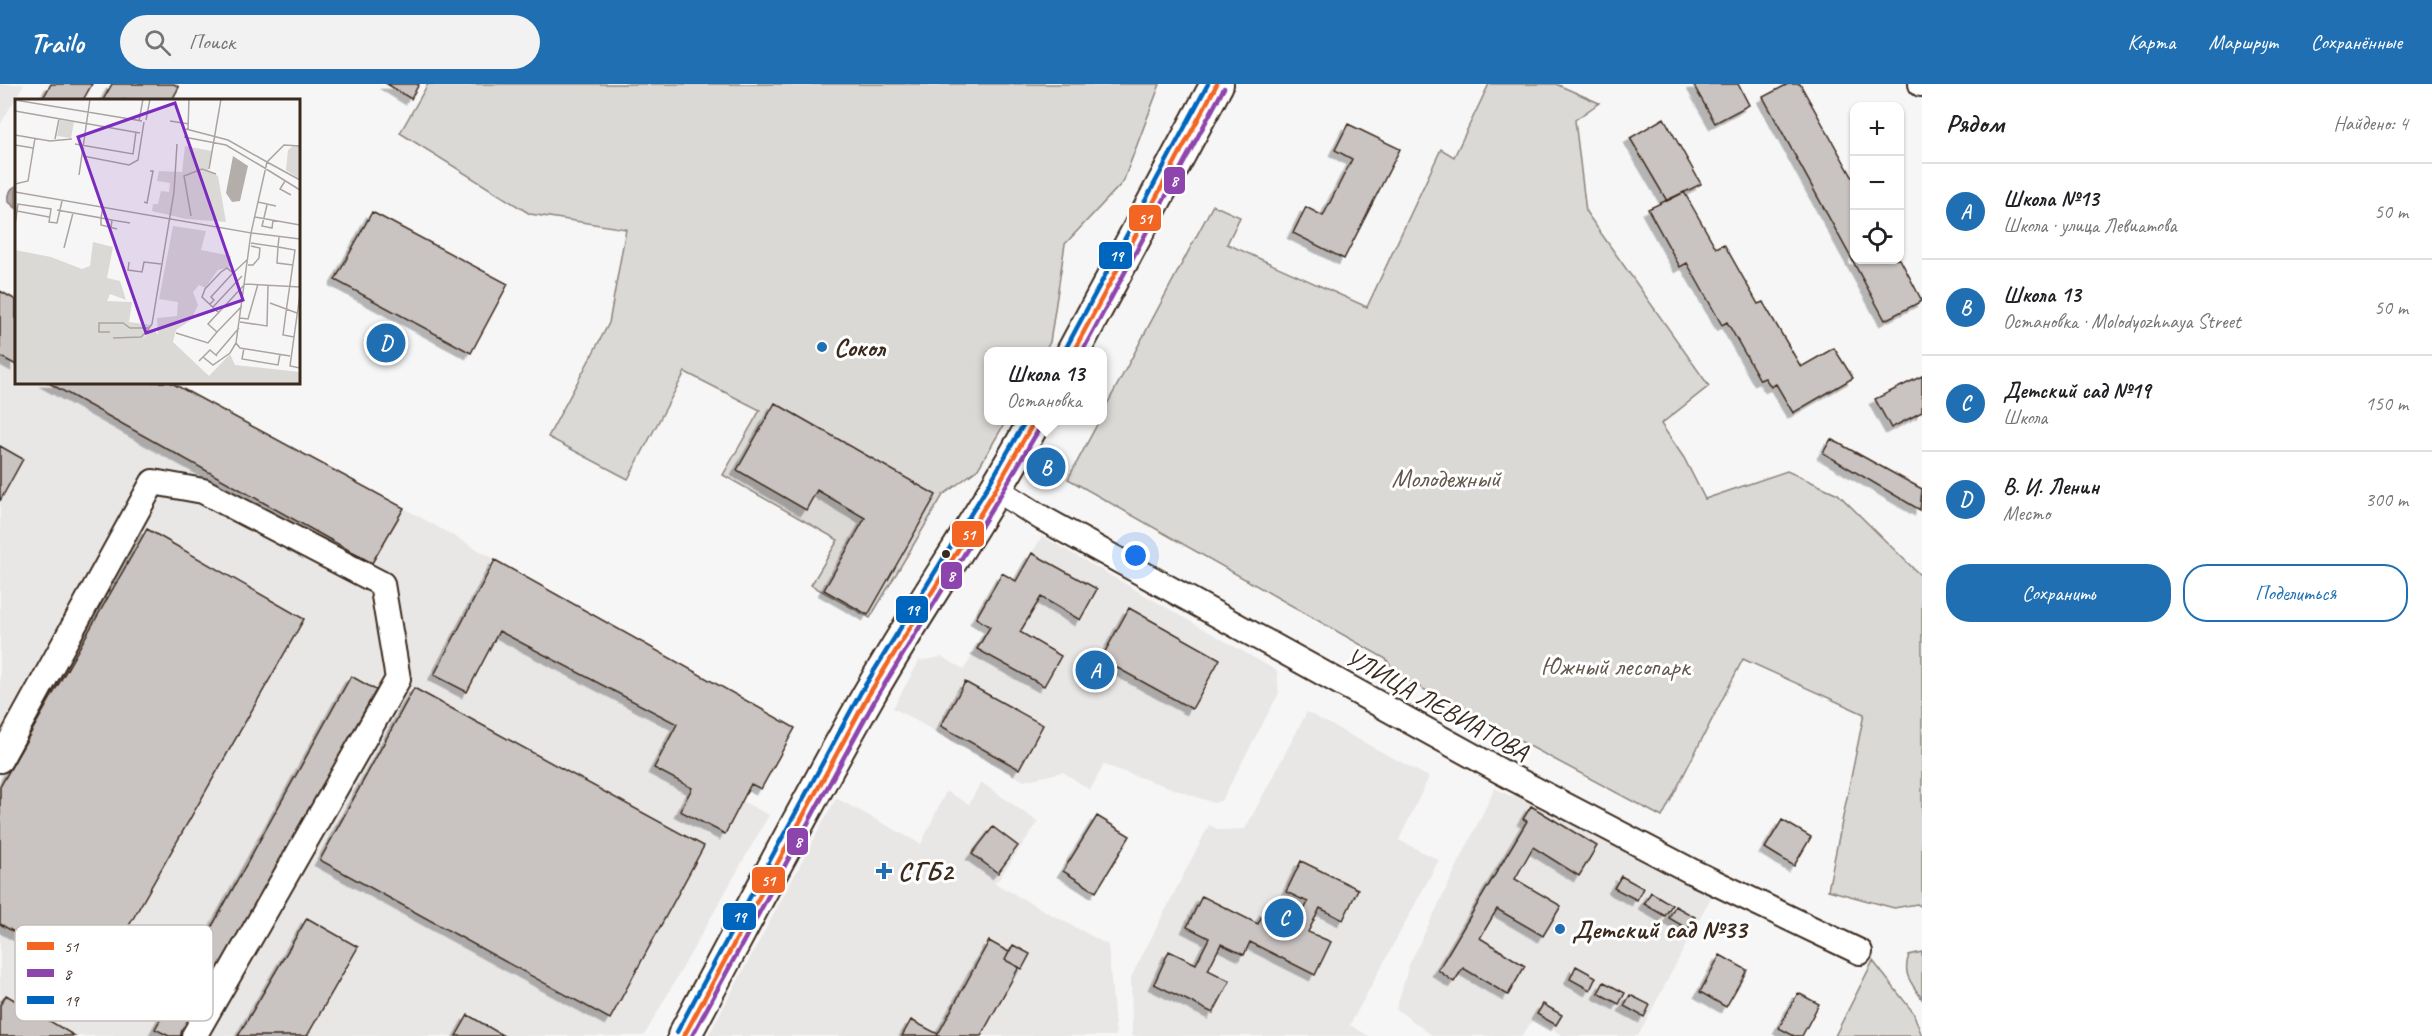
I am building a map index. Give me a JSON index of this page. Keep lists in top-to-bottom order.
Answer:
{
  "streets": {
    "street": ["УЛИЦА ЛЕВИАТОВА"]
  },
  "parks": ["Молодежный", "Южный лесопарк"],
  "places": {
    "other": ["Сокол", "Детский сад №33"],
    "health": ["СГБ2"]
  },
  "lines": ["transit line 51", "transit line 19", "transit line 8"],
  "legend": ["51", "8", "19"],
  "page": {
    "header": "Trailo",
    "search": "Поиск",
    "nav": ["Карта", "Маршрут", "Сохранённые"],
    "heading": ["Рядом", "Найдено: 4"],
    "map_buttons": ["+", "−"],
    "list": [
      {
        "mark": "A",
        "name": "Школа №13",
        "note": "Школа · улица Левиатова",
        "value": "50 m"
      },
      {
        "mark": "B",
        "name": "Школа 13",
        "note": "Остановка · Molodyozhnaya Street",
        "value": "50 m"
      },
      {
        "mark": "C",
        "name": "Детский сад №19",
        "note": "Школа",
        "value": "150 m"
      },
      {
        "mark": "D",
        "name": "В. И. Ленин",
        "note": "Место",
        "value": "300 m"
      }
    ],
    "pins": [
      "D",
      "B",
      "A",
      "C"
    ],
    "popup": ["Школа 13", "Остановка"],
    "buttons": ["Сохранить", "Поделиться"]
  }
}
